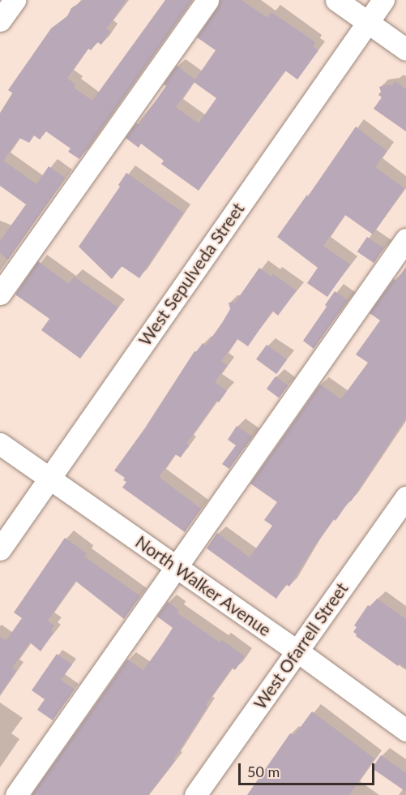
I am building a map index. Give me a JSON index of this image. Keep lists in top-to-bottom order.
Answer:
{
  "streets": {
    "street": ["West Sepulveda Street", "North Walker Avenue", "West Ofarrell Street"]
  },
  "crossings": [
    ["West Sepulveda Street", "North Walker Avenue"],
    ["North Walker Avenue", "West Ofarrell Street"]
  ],
  "scale_bar": "50 m"
}
